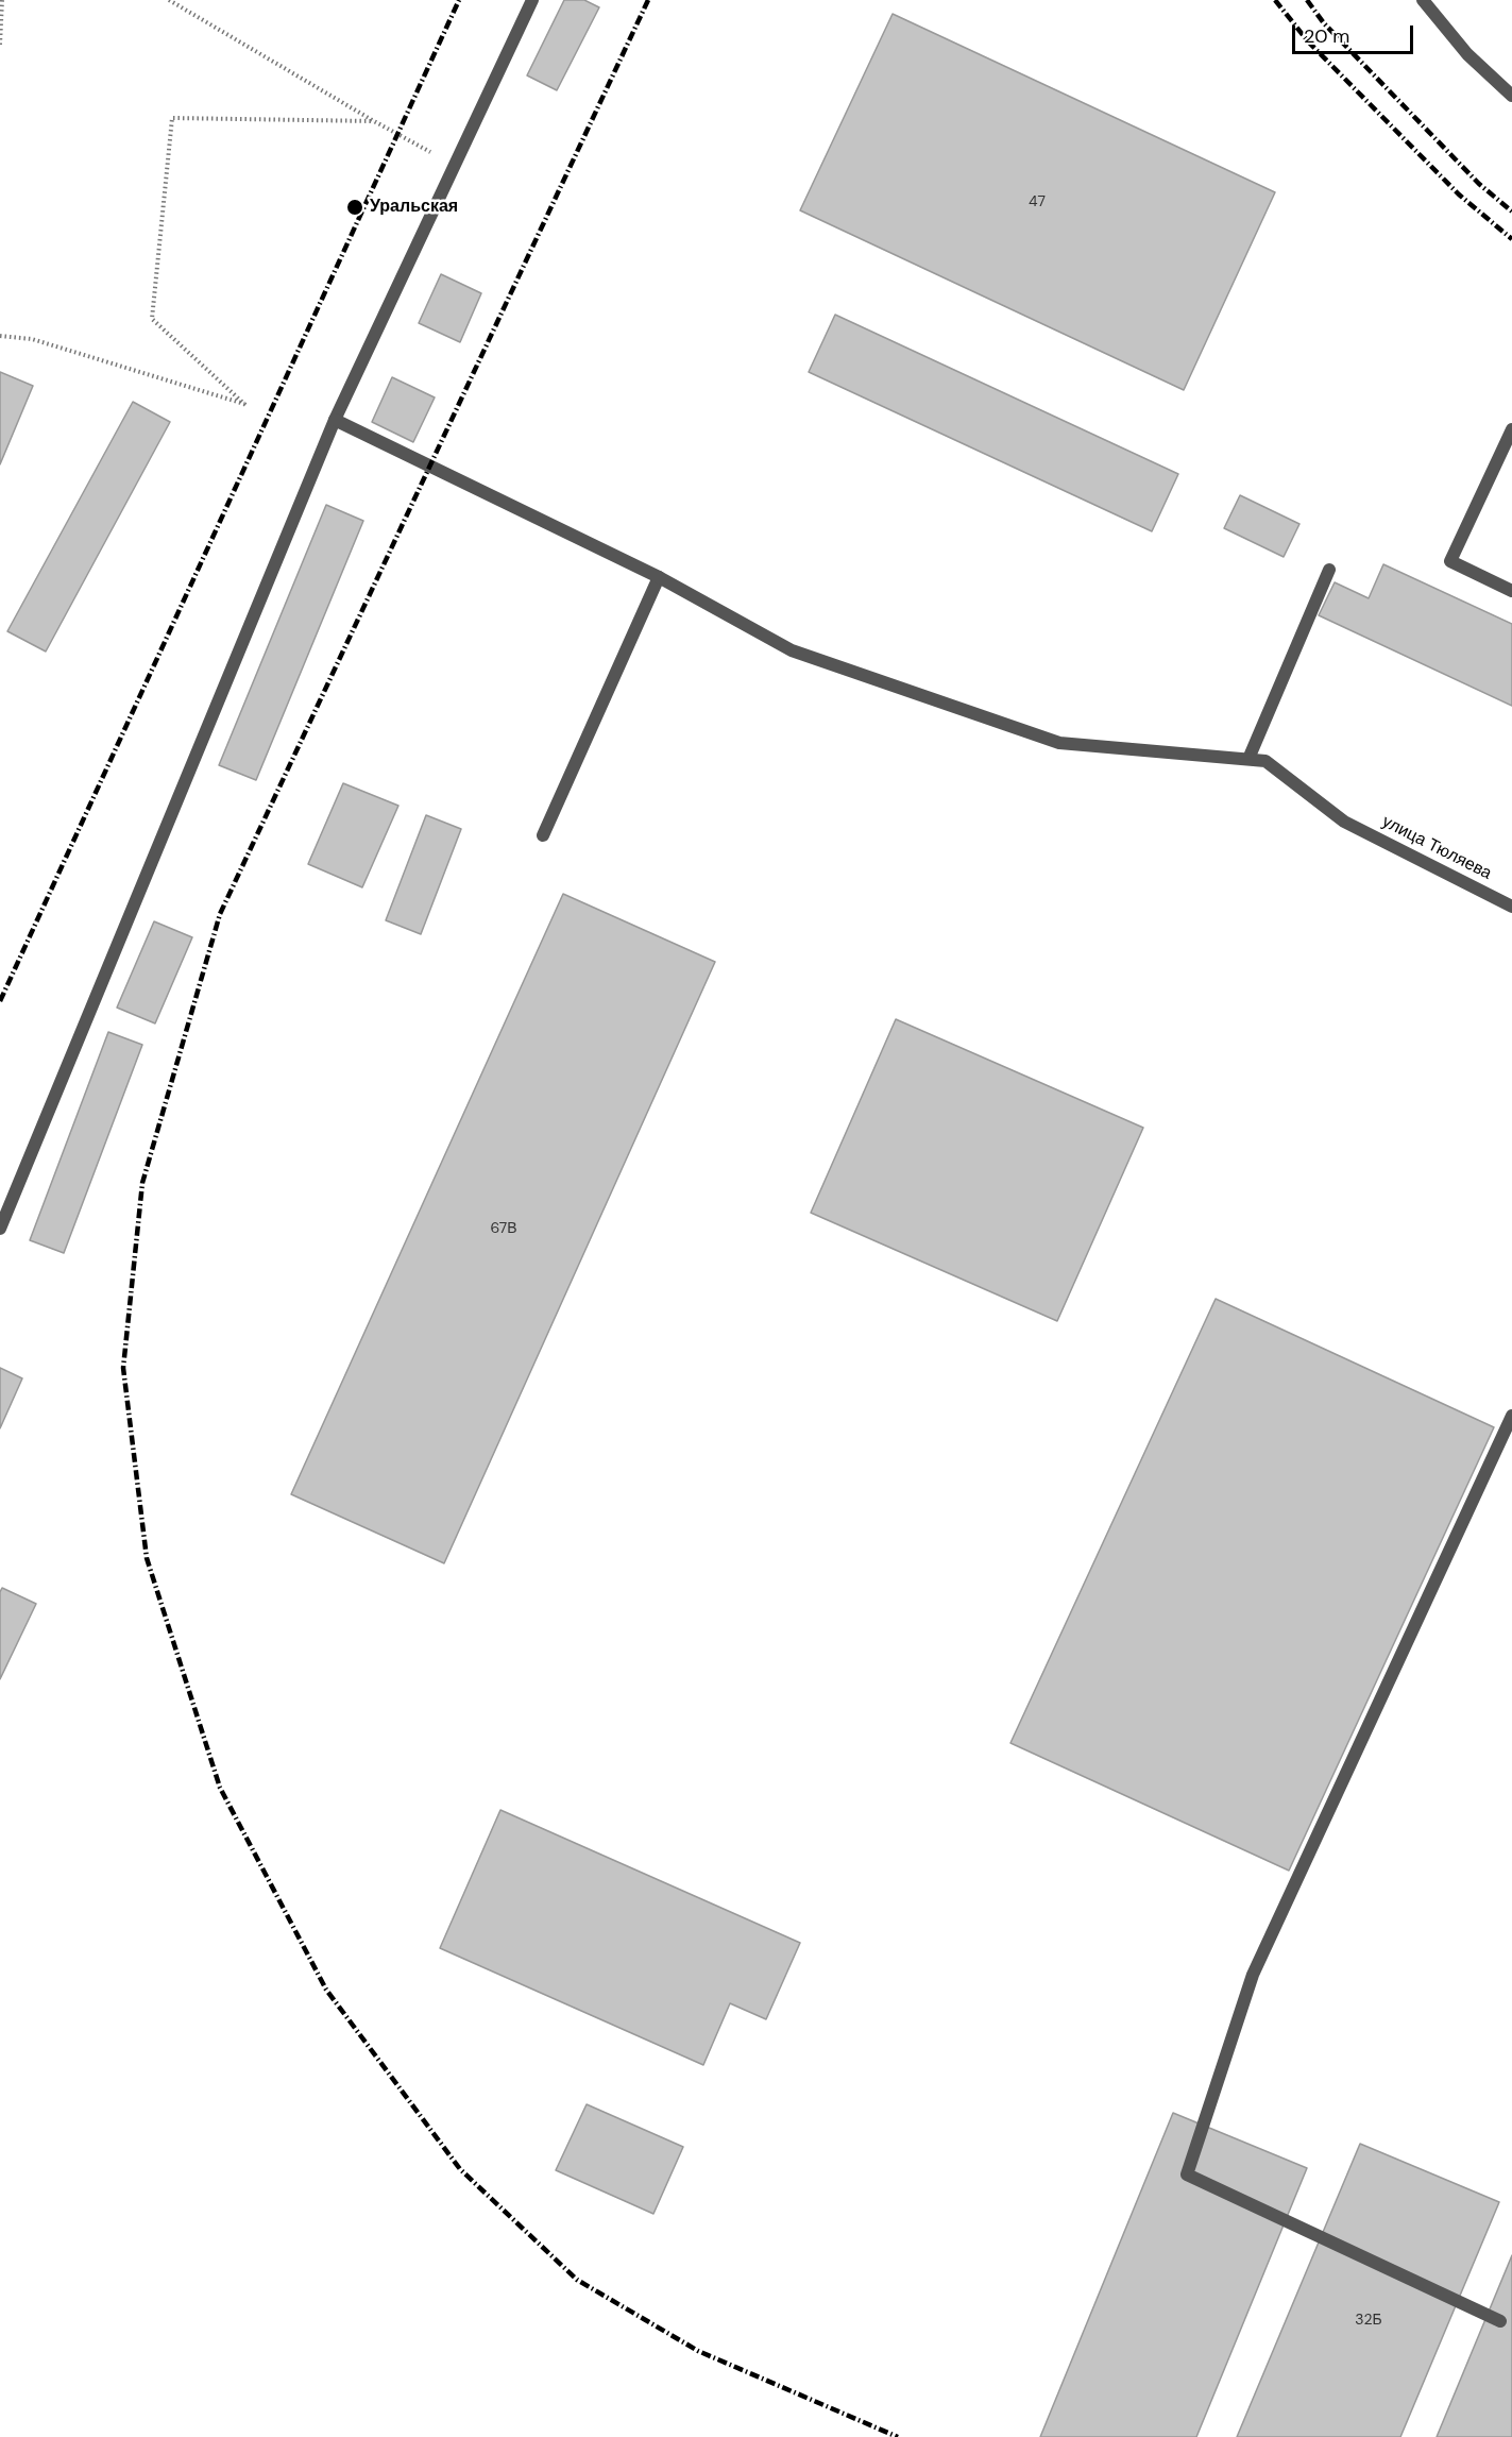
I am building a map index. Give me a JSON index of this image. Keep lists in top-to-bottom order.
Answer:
{
  "streets": {
    "street": ["улица Тюляева"]
  },
  "places": ["Уральская"],
  "house_numbers": ["47", "67В", "32Б"],
  "scale_bar": "20 m"
}
